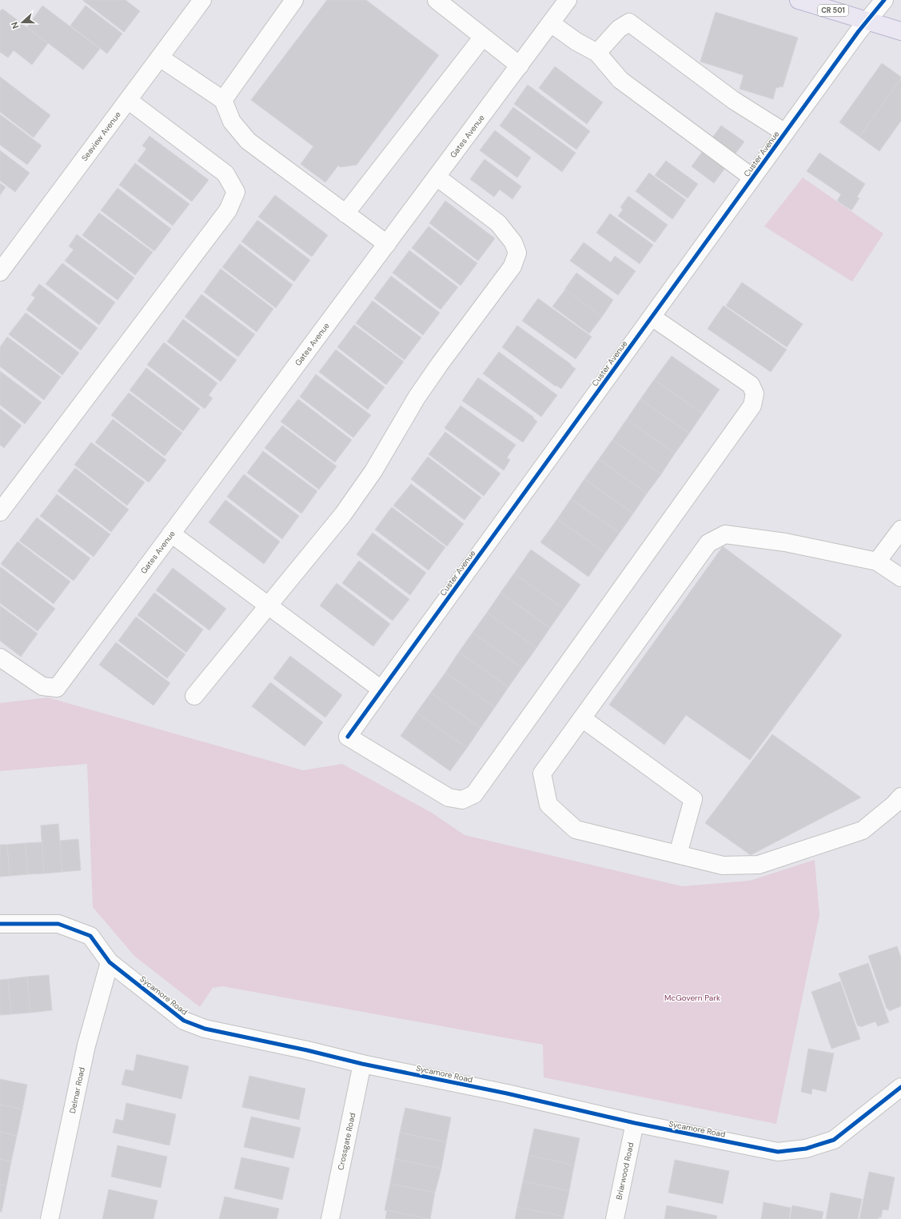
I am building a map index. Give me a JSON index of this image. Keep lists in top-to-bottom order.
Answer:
{
  "streets": {
    "main road": ["CR 501"],
    "street": [
      "Seaview Avenue",
      "Gates Avenue",
      "Custer Avenue",
      "Sycamore Road",
      "Delmar Road",
      "Crossgate Road",
      "Briarwood Road"
    ]
  },
  "crossings": [
    ["CR 501", "Custer Avenue"],
    ["Sycamore Road", "Delmar Road"],
    ["Sycamore Road", "Crossgate Road"],
    ["Sycamore Road", "Briarwood Road"]
  ],
  "parks": ["McGovern Park"],
  "north": "left"
}
